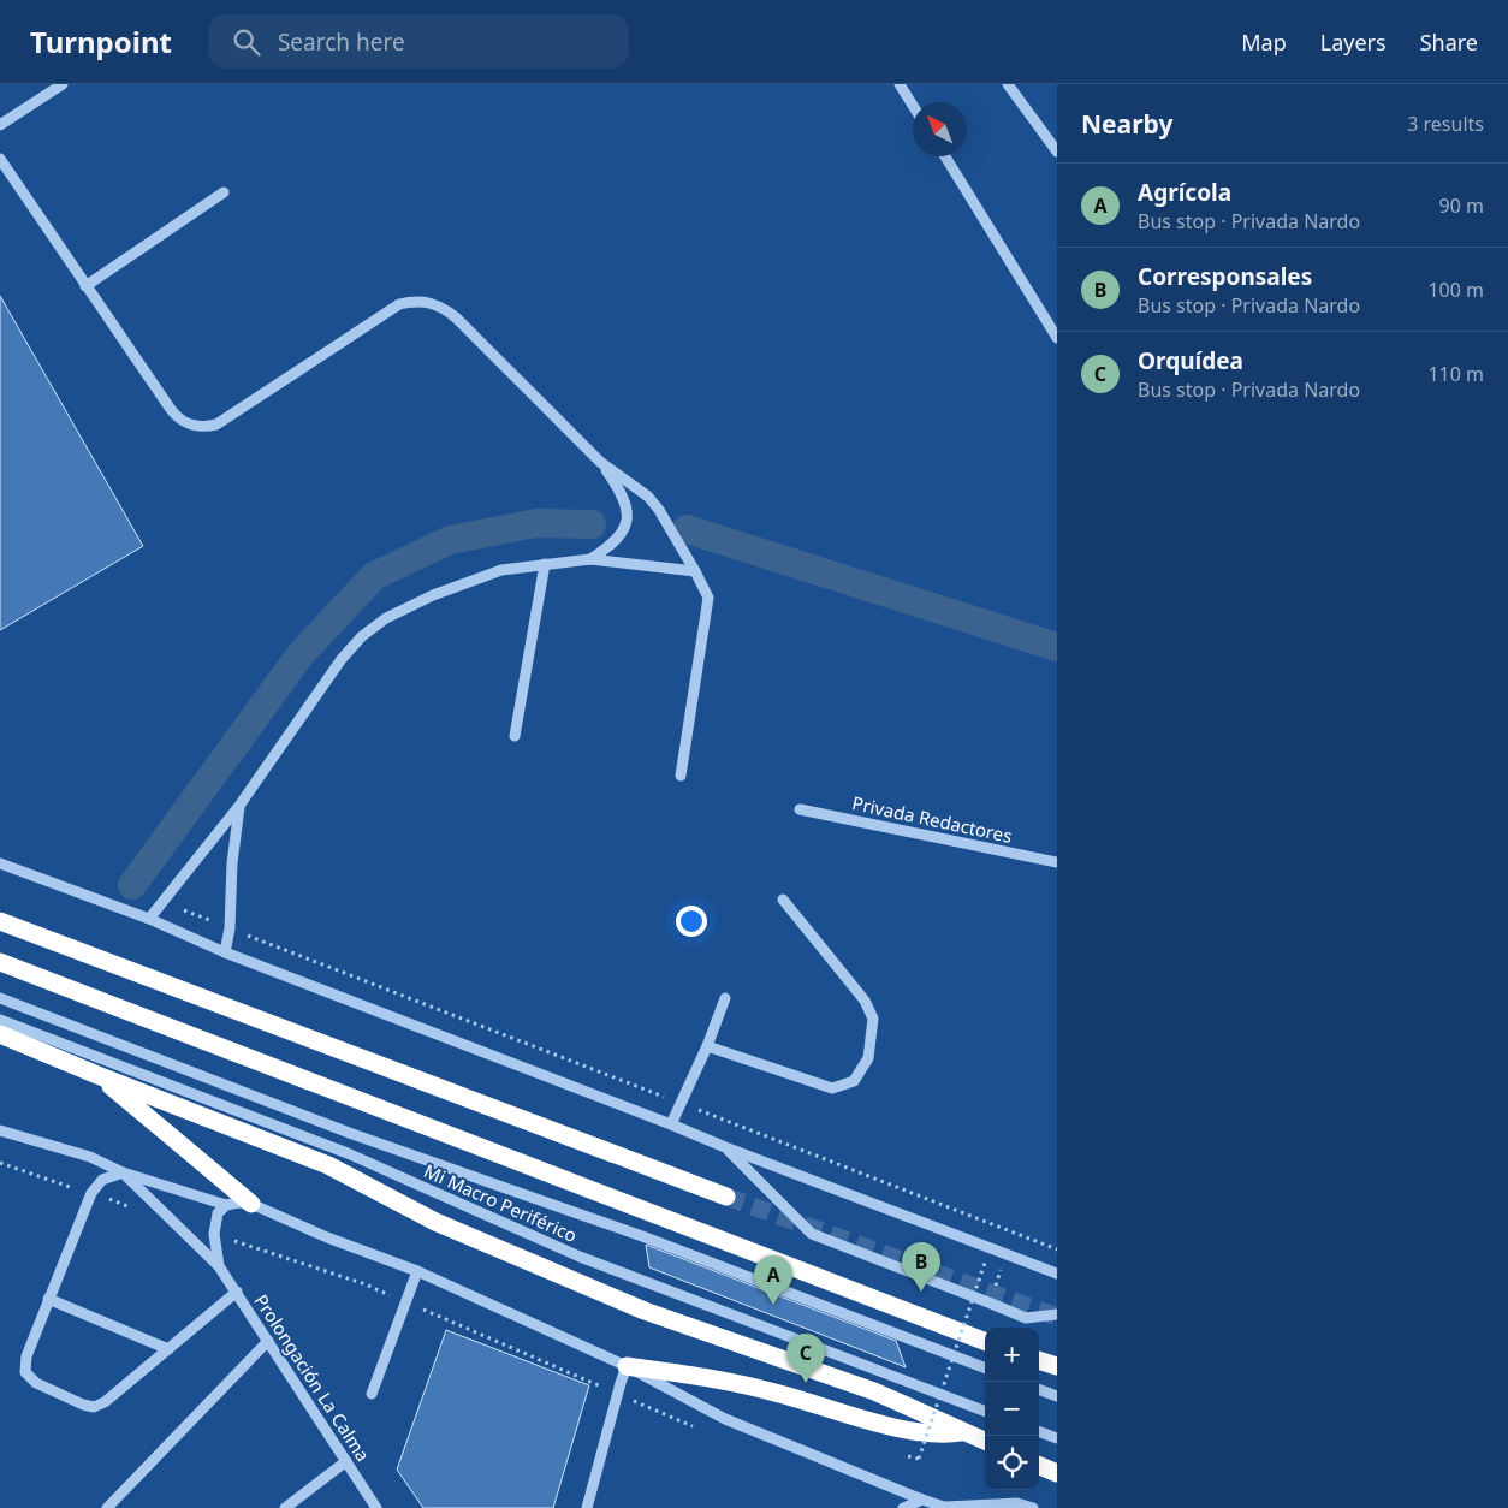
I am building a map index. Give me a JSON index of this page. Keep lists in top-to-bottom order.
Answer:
{
  "streets": {
    "street": ["Privada Redactores", "Mi Macro Periférico", "Prolongación La Calma"]
  },
  "north": "top left",
  "page": {
    "header": "Turnpoint",
    "search": "Search here",
    "nav": ["Map", "Layers", "Share"],
    "heading": ["Nearby", "3 results"],
    "list": [
      {
        "mark": "A",
        "name": "Agrícola",
        "note": "Bus stop · Privada Nardo",
        "value": "90 m"
      },
      {
        "mark": "B",
        "name": "Corresponsales",
        "note": "Bus stop · Privada Nardo",
        "value": "100 m"
      },
      {
        "mark": "C",
        "name": "Orquídea",
        "note": "Bus stop · Privada Nardo",
        "value": "110 m"
      }
    ],
    "pins": ["B", "A", "C"],
    "map_buttons": ["+", "−"]
  }
}
